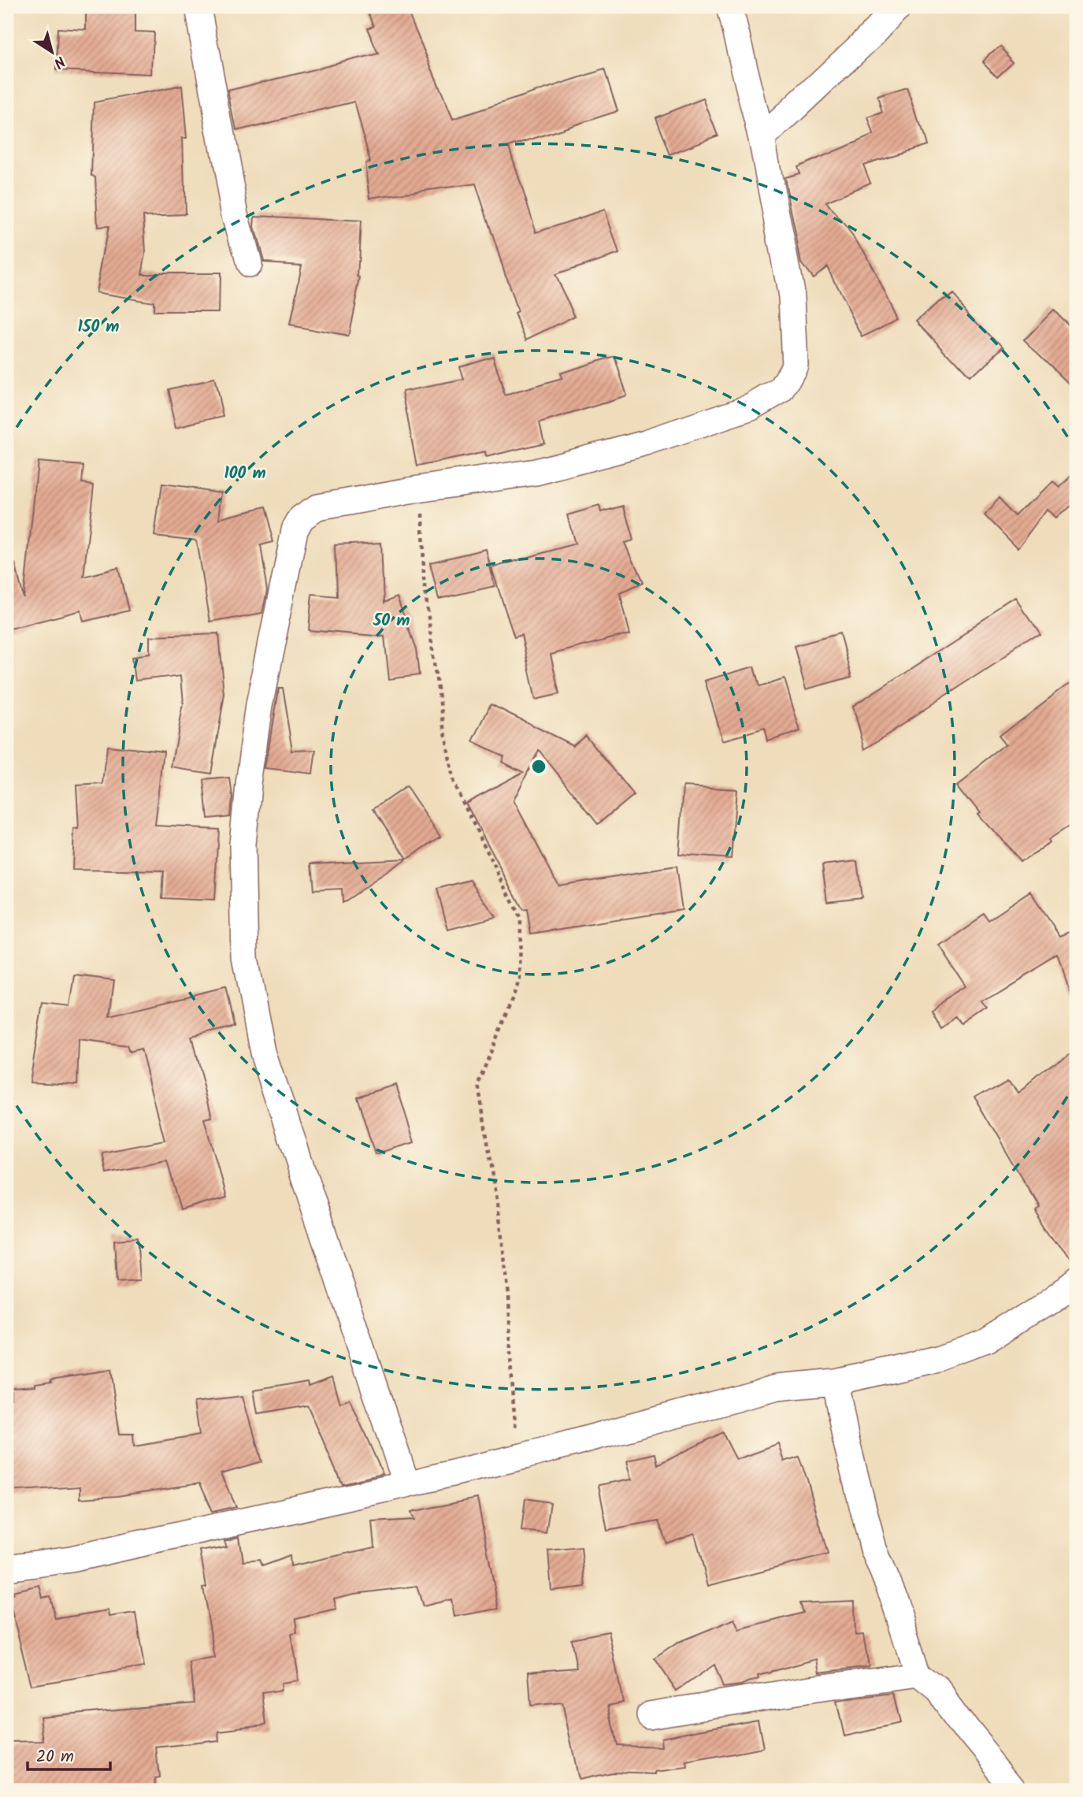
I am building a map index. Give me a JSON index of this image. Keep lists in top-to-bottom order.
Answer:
{
  "scale_bar": "20 m",
  "north": "bottom right",
  "rings": ["150 m", "100 m", "50 m"]
}
